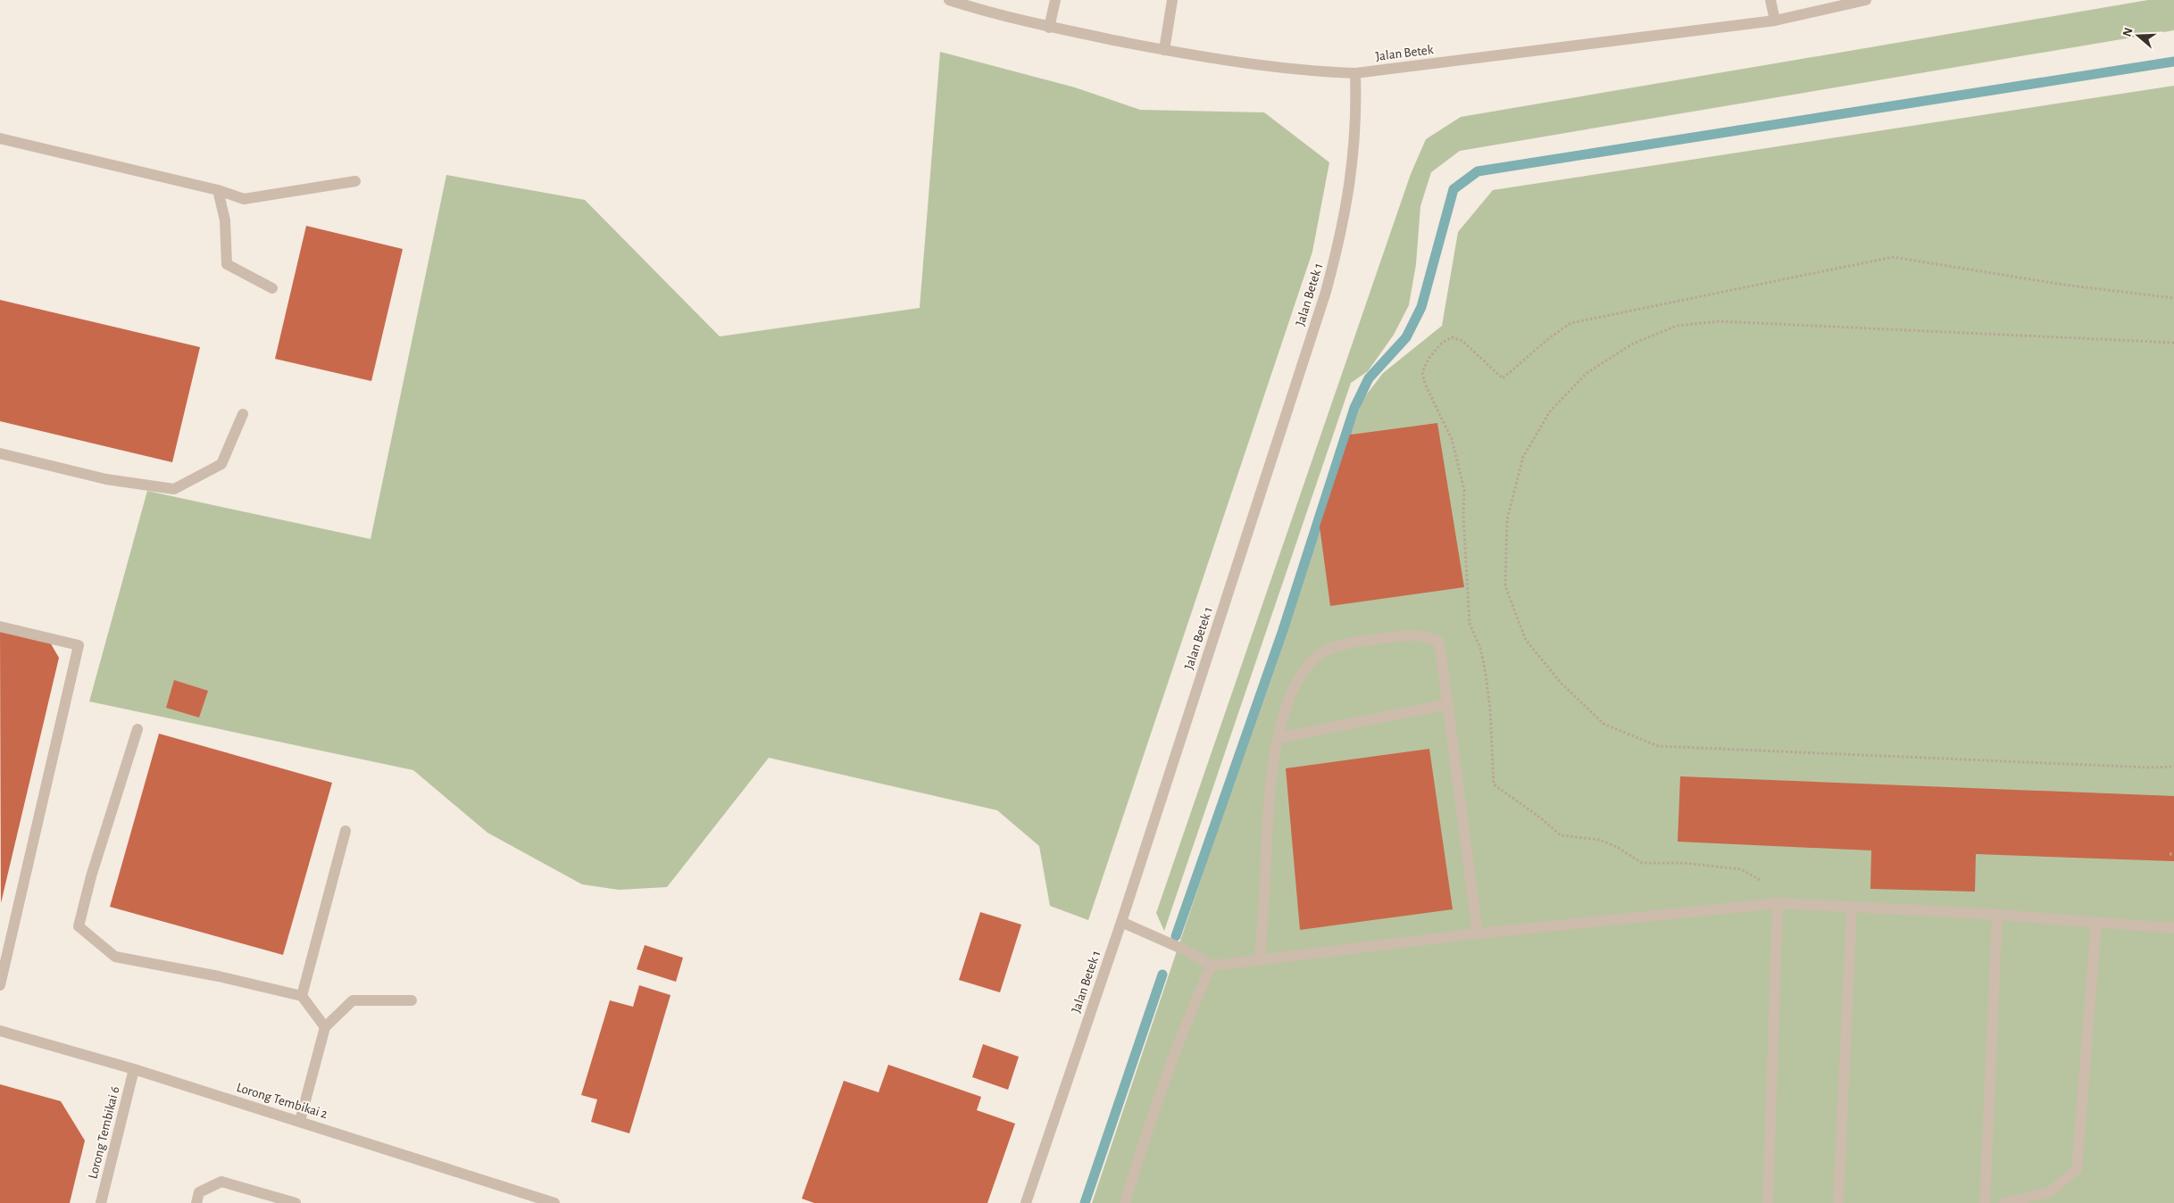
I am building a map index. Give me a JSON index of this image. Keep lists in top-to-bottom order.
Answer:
{
  "streets": {
    "street": [
      "Jalan Betek",
      "Jalan Betek 1",
      "Lorong Tembikai 2",
      "Lorong Tembikai 6"
    ]
  },
  "crossings": [
    ["Jalan Betek", "Jalan Betek 1"],
    ["Lorong Tembikai 2", "Lorong Tembikai 6"]
  ],
  "north": "left"
}
